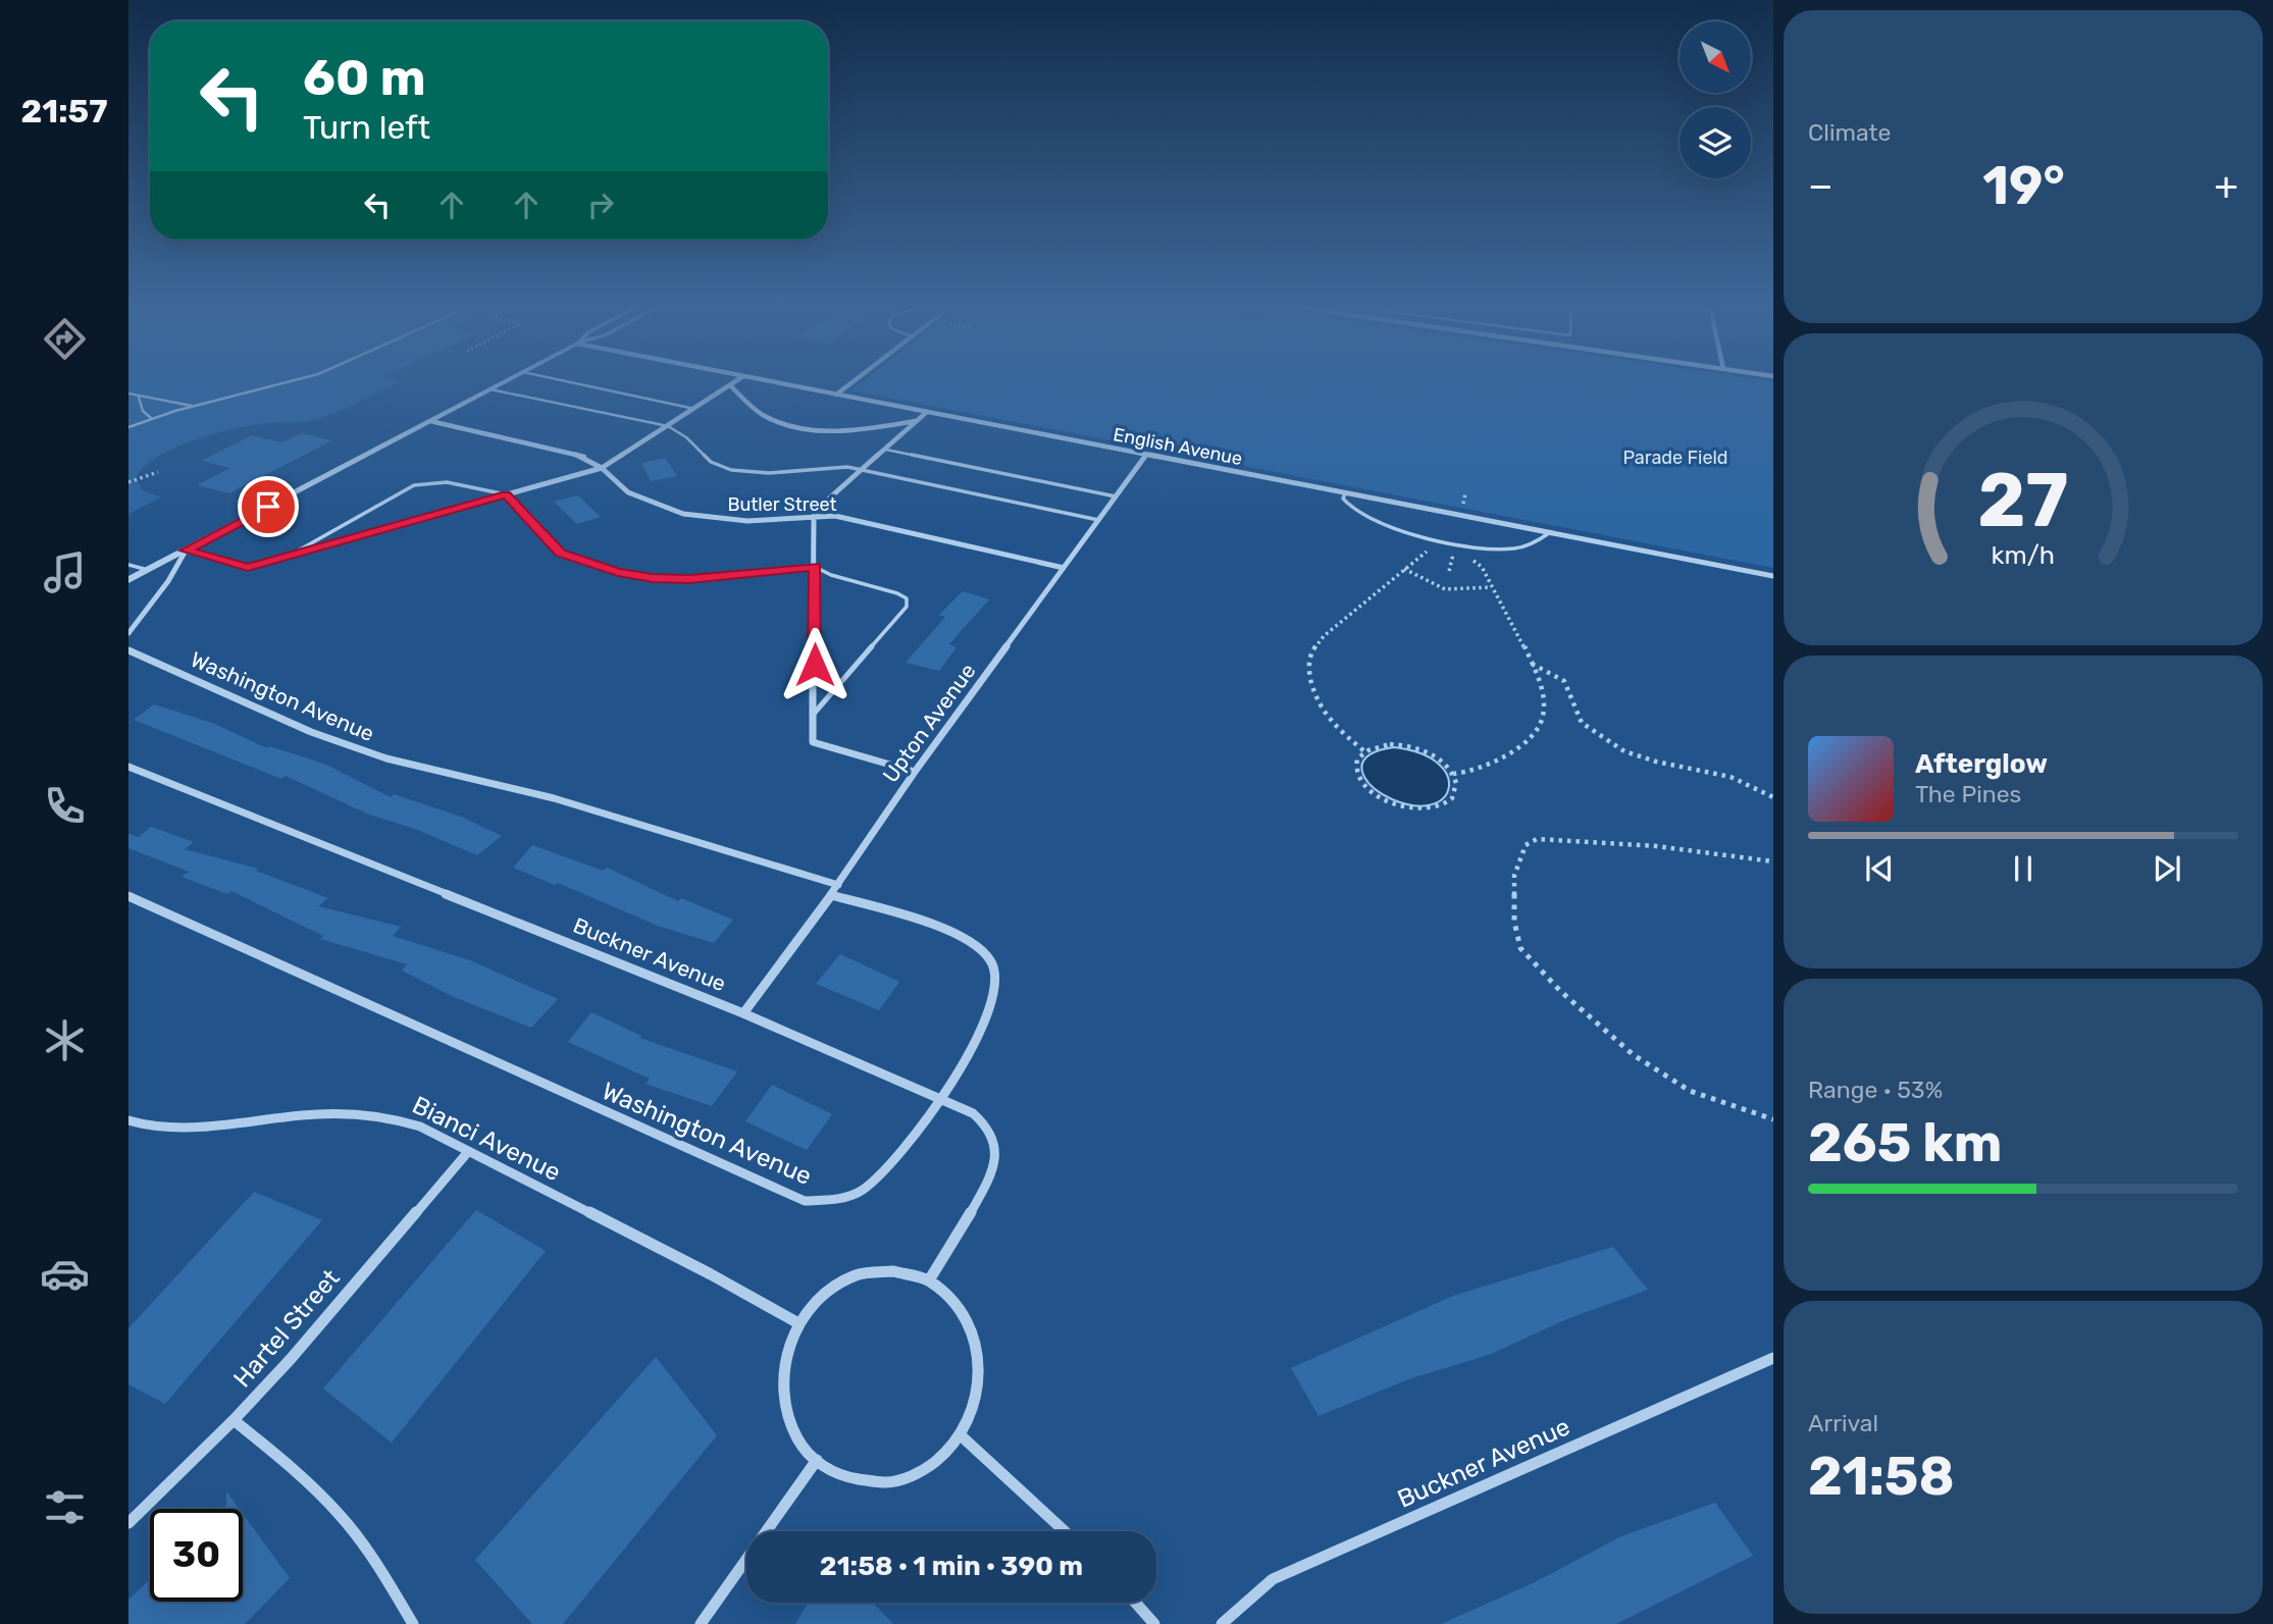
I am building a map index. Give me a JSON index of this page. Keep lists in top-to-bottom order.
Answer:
{
  "streets": {
    "street": [
      "English Avenue",
      "Butler Street",
      "Washington Avenue",
      "Upton Avenue",
      "Buckner Avenue",
      "Bianci Avenue",
      "Hartel Street"
    ]
  },
  "crossings": [
    ["English Avenue", "Upton Avenue"],
    ["Butler Street", "Upton Avenue"],
    ["Washington Avenue", "Upton Avenue"],
    ["Washington Avenue", "Buckner Avenue"],
    ["Upton Avenue", "Buckner Avenue"],
    ["Buckner Avenue", "Bianci Avenue"],
    ["Bianci Avenue", "Hartel Street"]
  ],
  "parks": ["Parade Field"],
  "north": "bottom right",
  "page": {
    "tabs": "21:57",
    "tile": [
      "Climate",
      ["Range · 53%", "265 km"],
      ["Arrival", "21:58"]
    ],
    "turn": ["60 m", "Turn left"],
    "heat": ["−", "19°", "+"],
    "song": ["Afterglow", "The Pines"],
    "limit": "30",
    "trip": "21:58 · 1 min · 390 m",
    "gauge": ["27", "km/h"]
  }
}
